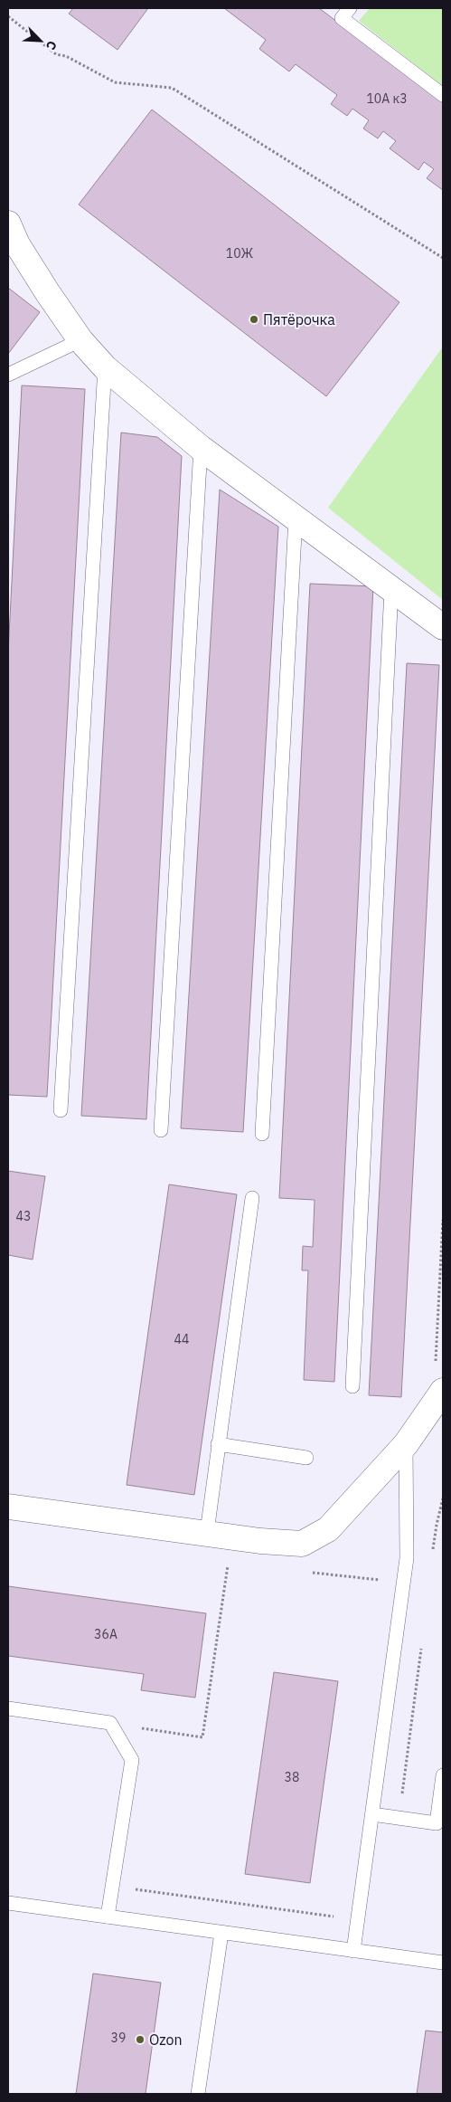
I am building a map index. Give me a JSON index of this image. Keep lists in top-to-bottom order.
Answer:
{
  "places": ["Пятёрочка", "Ozon"],
  "house_numbers": [
    "10А к3",
    "10Ж",
    "43",
    "44",
    "36А",
    "38",
    "39"
  ],
  "north": "bottom right"
}
